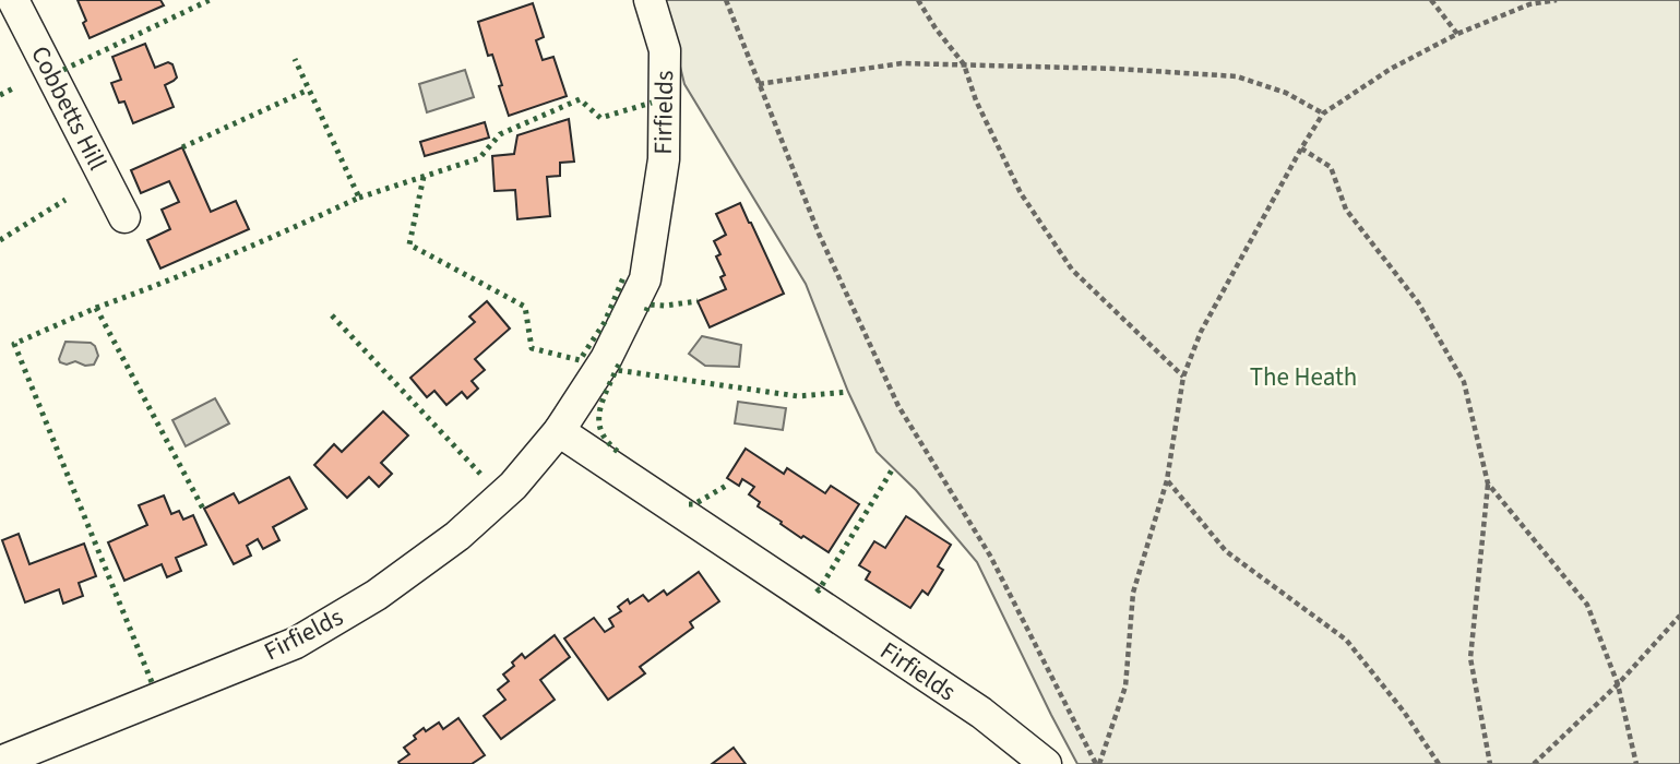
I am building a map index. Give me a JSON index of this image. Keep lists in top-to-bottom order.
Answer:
{
  "streets": {
    "street": ["Cobbetts Hill", "Firfields"]
  },
  "parks": ["The Heath"]
}
